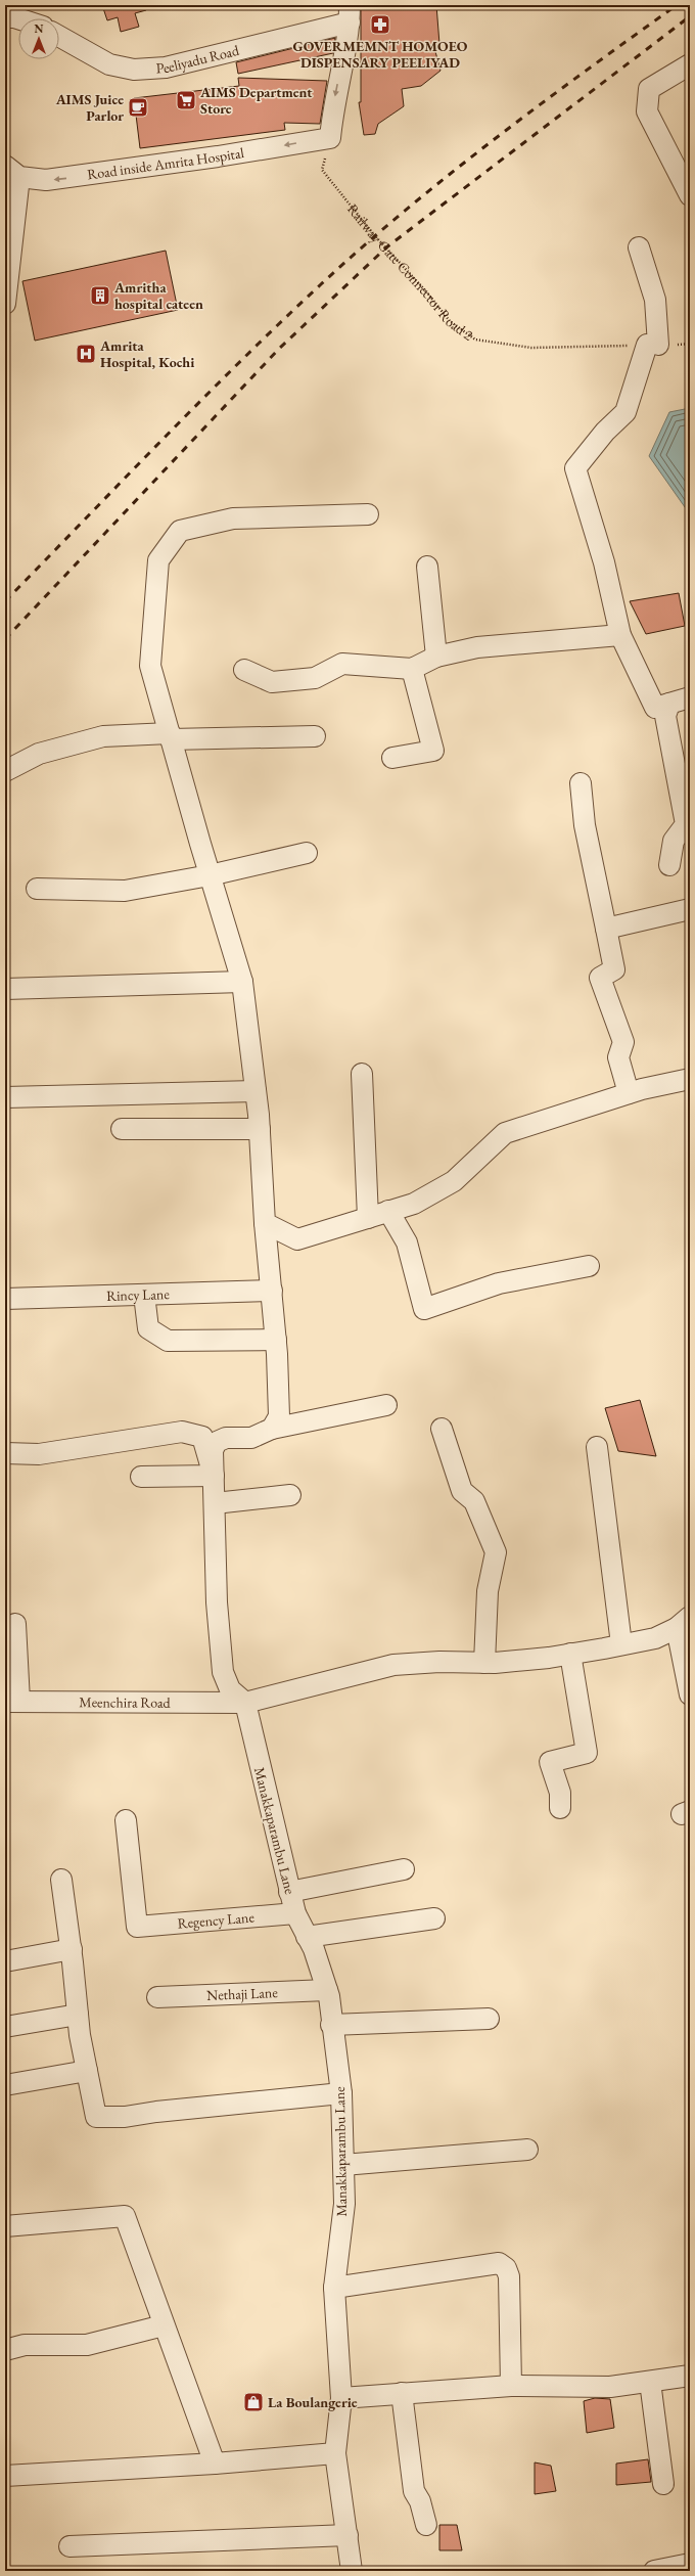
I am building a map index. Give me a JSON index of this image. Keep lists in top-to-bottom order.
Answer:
{
  "streets": {
    "street": [
      "Peeliyadu Road",
      "Road inside Amrita Hospital",
      "Rincy Lane",
      "Meenchira Road",
      "Manakkaparambu Lane",
      "Regency Lane",
      "Nethaji Lane"
    ],
    "path": ["Railway Gate Connector Road 2"]
  },
  "crossings": [
    ["Road inside Amrita Hospital", "Railway Gate Connector Road 2"],
    ["Meenchira Road", "Manakkaparambu Lane"],
    ["Manakkaparambu Lane", "Regency Lane"],
    ["Manakkaparambu Lane", "Nethaji Lane"]
  ],
  "one_way": ["Road inside Amrita Hospital"],
  "places": {
    "pharmacy": ["GOVERMEMNT HOMOEO DISPENSARY PEELIYAD"],
    "supermarket": ["AIMS Department Store"],
    "cafe": ["AIMS Juice Parlor"],
    "building": ["Amritha hospital cateen"],
    "hospital": ["Amrita Hospital, Kochi"],
    "shop": ["La Boulangerie"]
  },
  "north": "top"
}
